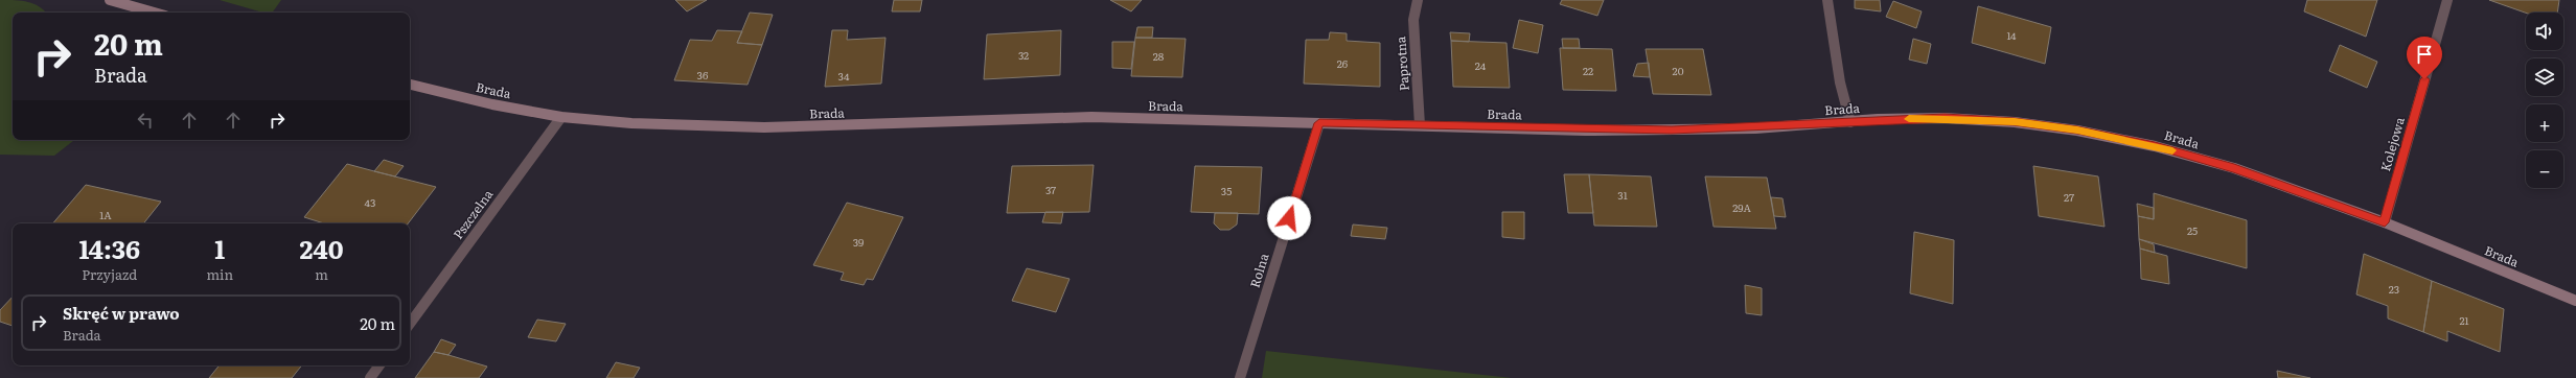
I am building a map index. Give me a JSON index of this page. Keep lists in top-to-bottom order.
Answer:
{
  "streets": {
    "street": [
      "Paprotna",
      "Brada",
      "Kolejowa",
      "Pszczelna",
      "Rolna"
    ]
  },
  "crossings": [
    ["Paprotna", "Brada"],
    ["Brada", "Kolejowa"],
    ["Brada", "Pszczelna"],
    ["Brada", "Rolna"]
  ],
  "house_numbers": [
    "14",
    "32",
    "28",
    "26",
    "24",
    "22",
    "20",
    "36",
    "34",
    "37",
    "35",
    "31",
    "27",
    "43",
    "29A",
    "1A",
    "25",
    "39",
    "23",
    "21"
  ],
  "page": {
    "map_buttons": ["+", "−"],
    "turn": ["20 m", "Brada"],
    "eta": [
      "14:36",
      "Przyjazd",
      "1",
      "min",
      "240",
      "m"
    ],
    "list": [
      {
        "name": "Skręć w prawo",
        "note": "Brada",
        "value": "20 m"
      }
    ]
  }
}
